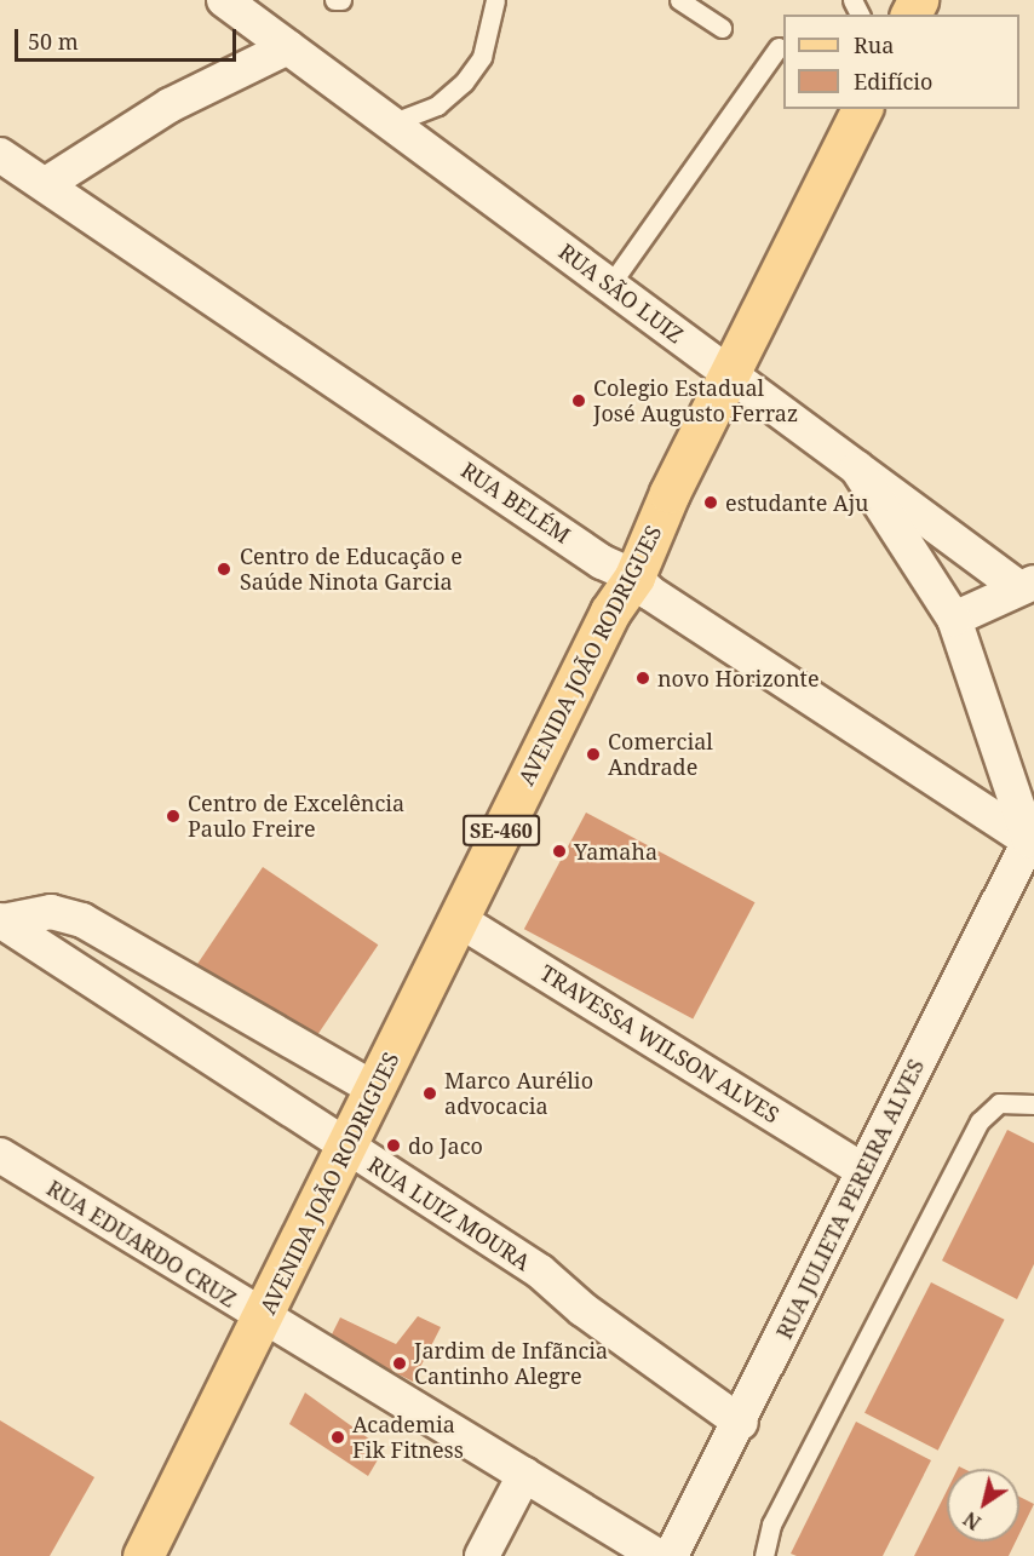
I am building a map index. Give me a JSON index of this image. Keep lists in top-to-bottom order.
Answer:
{
  "streets": {
    "main road": ["AVENIDA JOÃO RODRIGUES", "SE-460"],
    "street": [
      "RUA SÃO LUIZ",
      "RUA BELÉM",
      "TRAVESSA WILSON ALVES",
      "RUA JULIETA PEREIRA ALVES",
      "RUA LUIZ MOURA",
      "RUA EDUARDO CRUZ"
    ]
  },
  "crossings": [
    ["RUA SÃO LUIZ", "AVENIDA JOÃO RODRIGUES"],
    ["RUA BELÉM", "AVENIDA JOÃO RODRIGUES"],
    ["RUA BELÉM", "RUA JULIETA PEREIRA ALVES"],
    ["AVENIDA JOÃO RODRIGUES", "TRAVESSA WILSON ALVES"],
    ["AVENIDA JOÃO RODRIGUES", "RUA LUIZ MOURA"],
    ["AVENIDA JOÃO RODRIGUES", "RUA EDUARDO CRUZ"],
    ["TRAVESSA WILSON ALVES", "RUA JULIETA PEREIRA ALVES"],
    ["RUA JULIETA PEREIRA ALVES", "RUA LUIZ MOURA"]
  ],
  "places": [
    "Colegio Estadual José Augusto Ferraz",
    "estudante Aju",
    "Centro de Educação e Saúde Ninota Garcia",
    "novo Horizonte",
    "Comercial Andrade",
    "Centro de Excelência Paulo Freire",
    "Yamaha",
    "Marco Aurélio advocacia",
    "do Jaco",
    "Jardim de Infãncia Cantinho Alegre",
    "Academia Fik Fitness"
  ],
  "legend": ["Rua", "Edifício"],
  "scale_bar": "50 m",
  "north": "bottom left"
}
